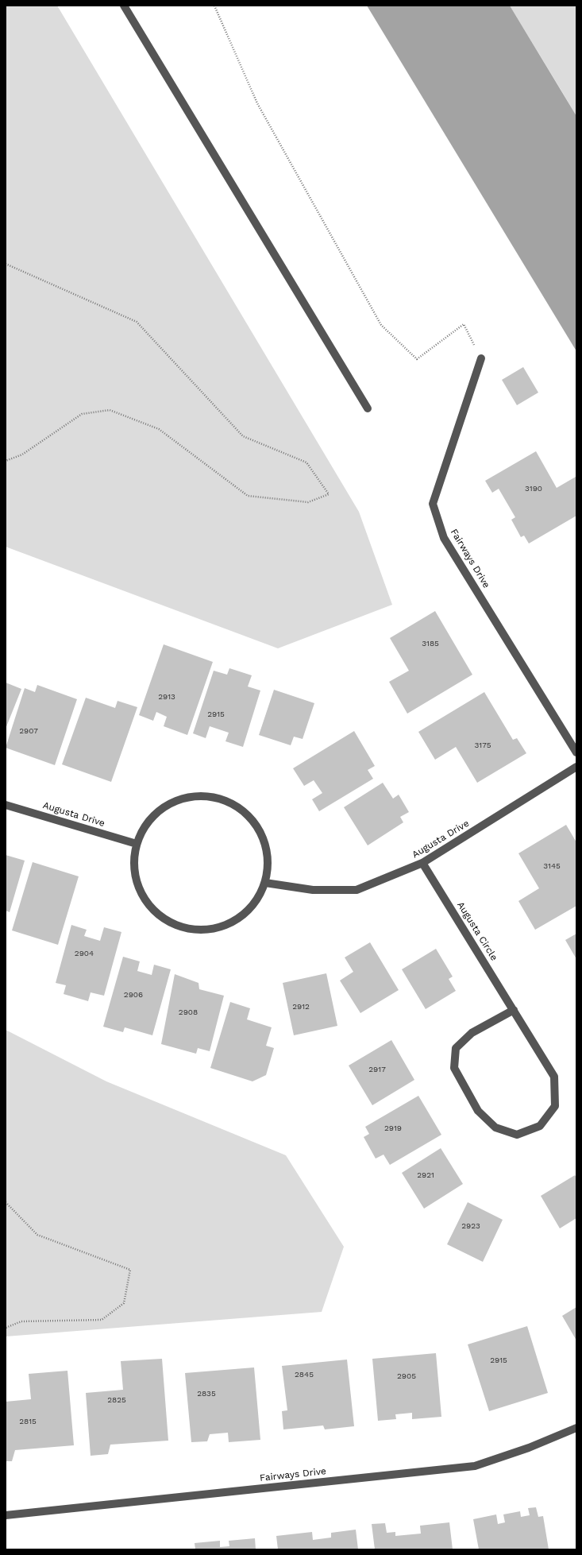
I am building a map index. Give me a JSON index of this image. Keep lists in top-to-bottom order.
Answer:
{
  "streets": {
    "street": ["Fairways Drive", "Augusta Drive", "Augusta Circle"]
  },
  "crossings": [
    ["Augusta Drive", "Augusta Circle"]
  ],
  "house_numbers": [
    "3190",
    "3185",
    "2913",
    "2915",
    "2907",
    "3175",
    "3145",
    "2904",
    "2906",
    "2912",
    "2908",
    "2917",
    "2919",
    "2921",
    "2923",
    "2915",
    "2845",
    "2905",
    "2835",
    "2825",
    "2815"
  ]
}
